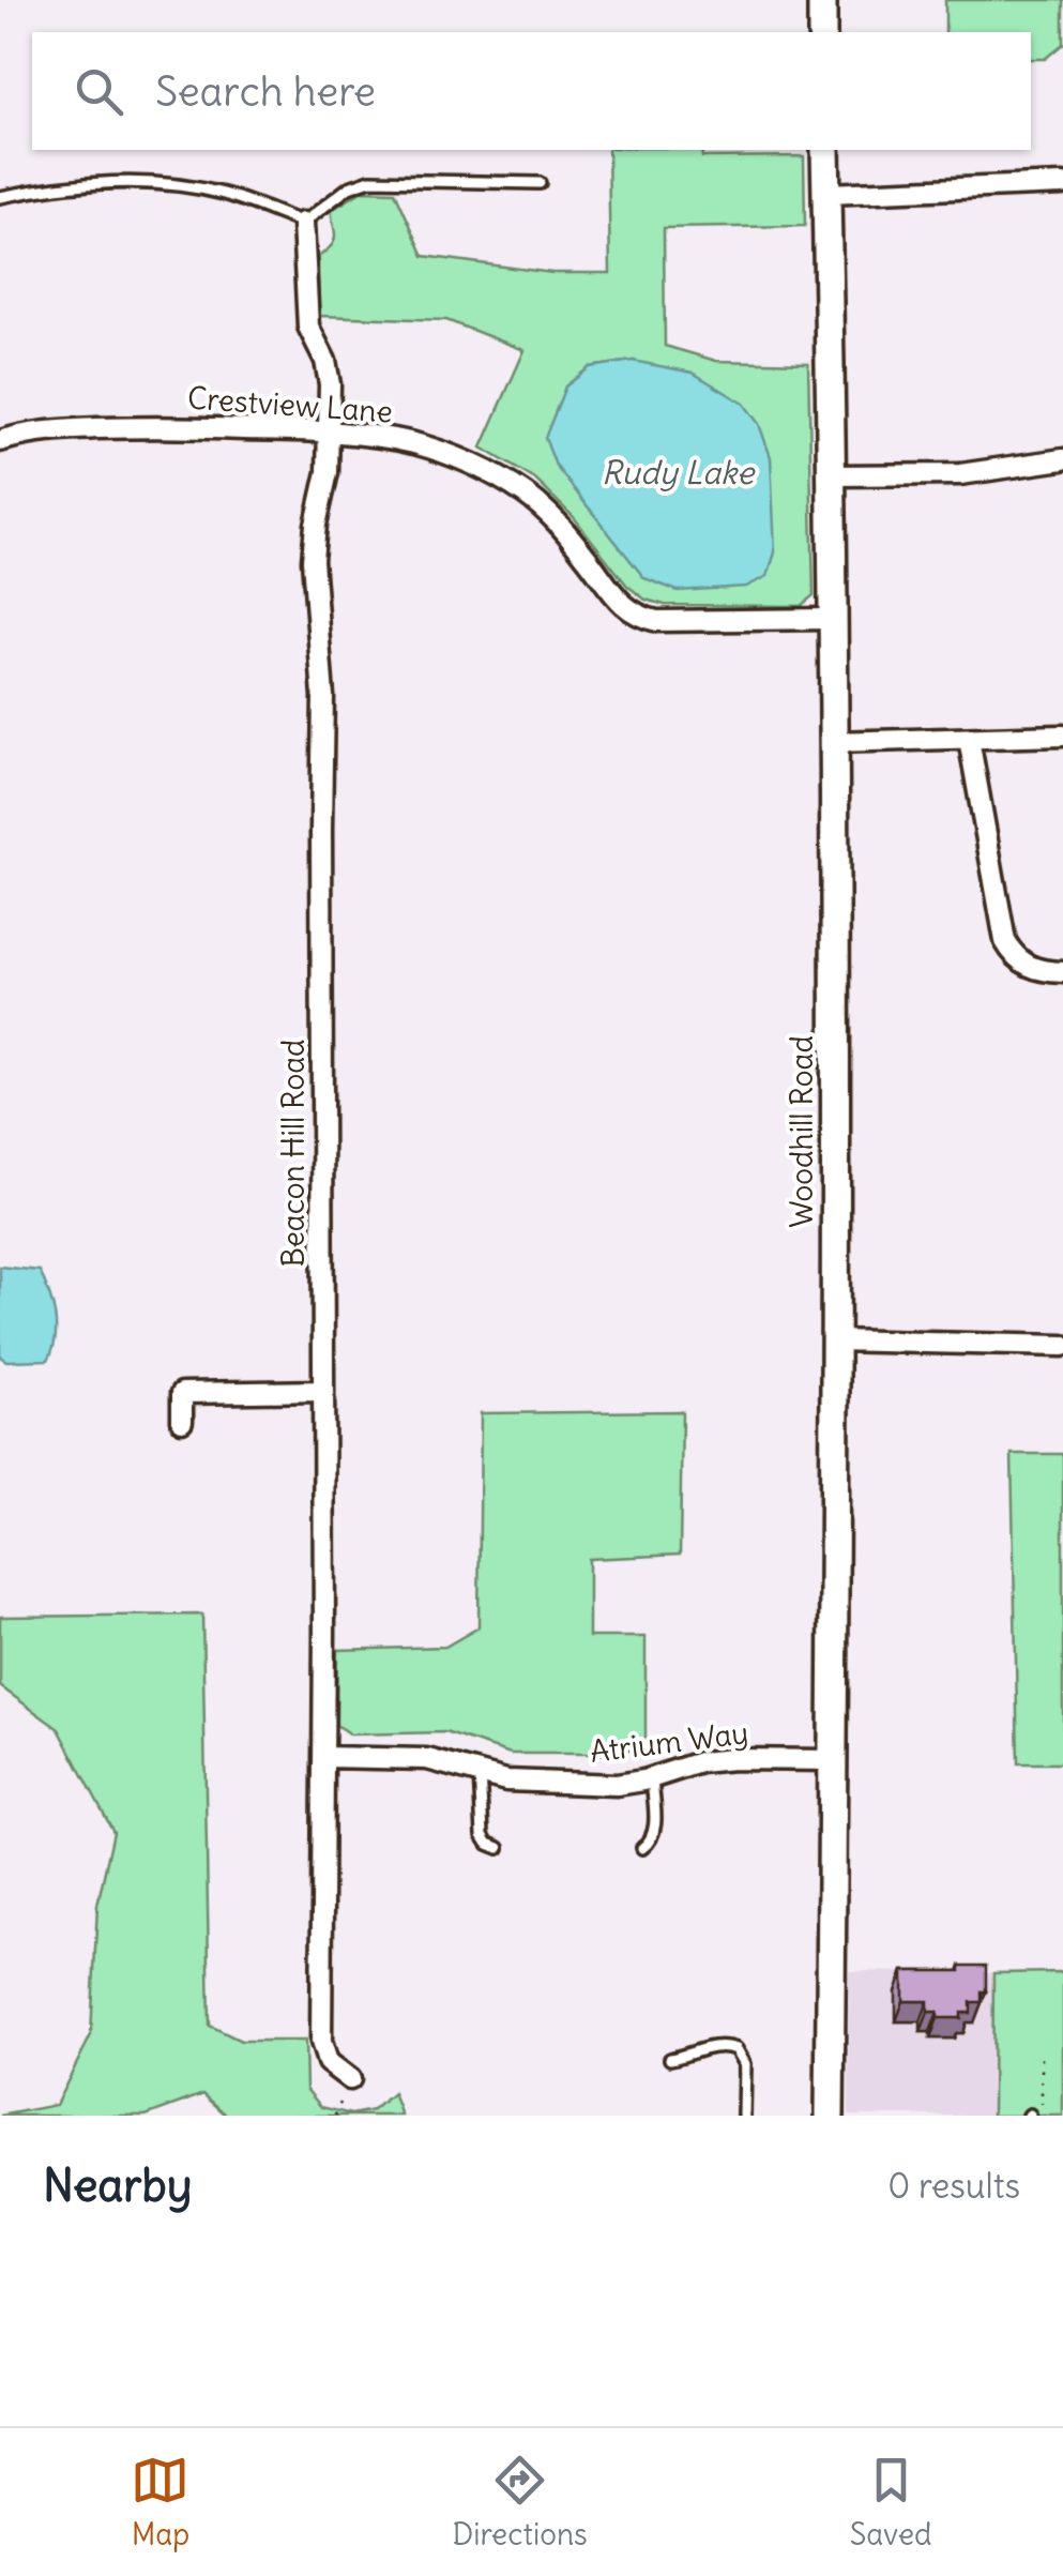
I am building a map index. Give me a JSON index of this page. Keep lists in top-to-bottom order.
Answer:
{
  "streets": {
    "street": [
      "Crestview Lane",
      "Woodhill Road",
      "Beacon Hill Road",
      "Atrium Way"
    ]
  },
  "crossings": [
    ["Crestview Lane", "Woodhill Road"],
    ["Crestview Lane", "Beacon Hill Road"],
    ["Woodhill Road", "Atrium Way"],
    ["Beacon Hill Road", "Atrium Way"]
  ],
  "water": ["Rudy Lake"],
  "page": {
    "search": "Search here",
    "heading": ["Nearby", "0 results"],
    "nav": ["Map", "Directions", "Saved"]
  }
}
